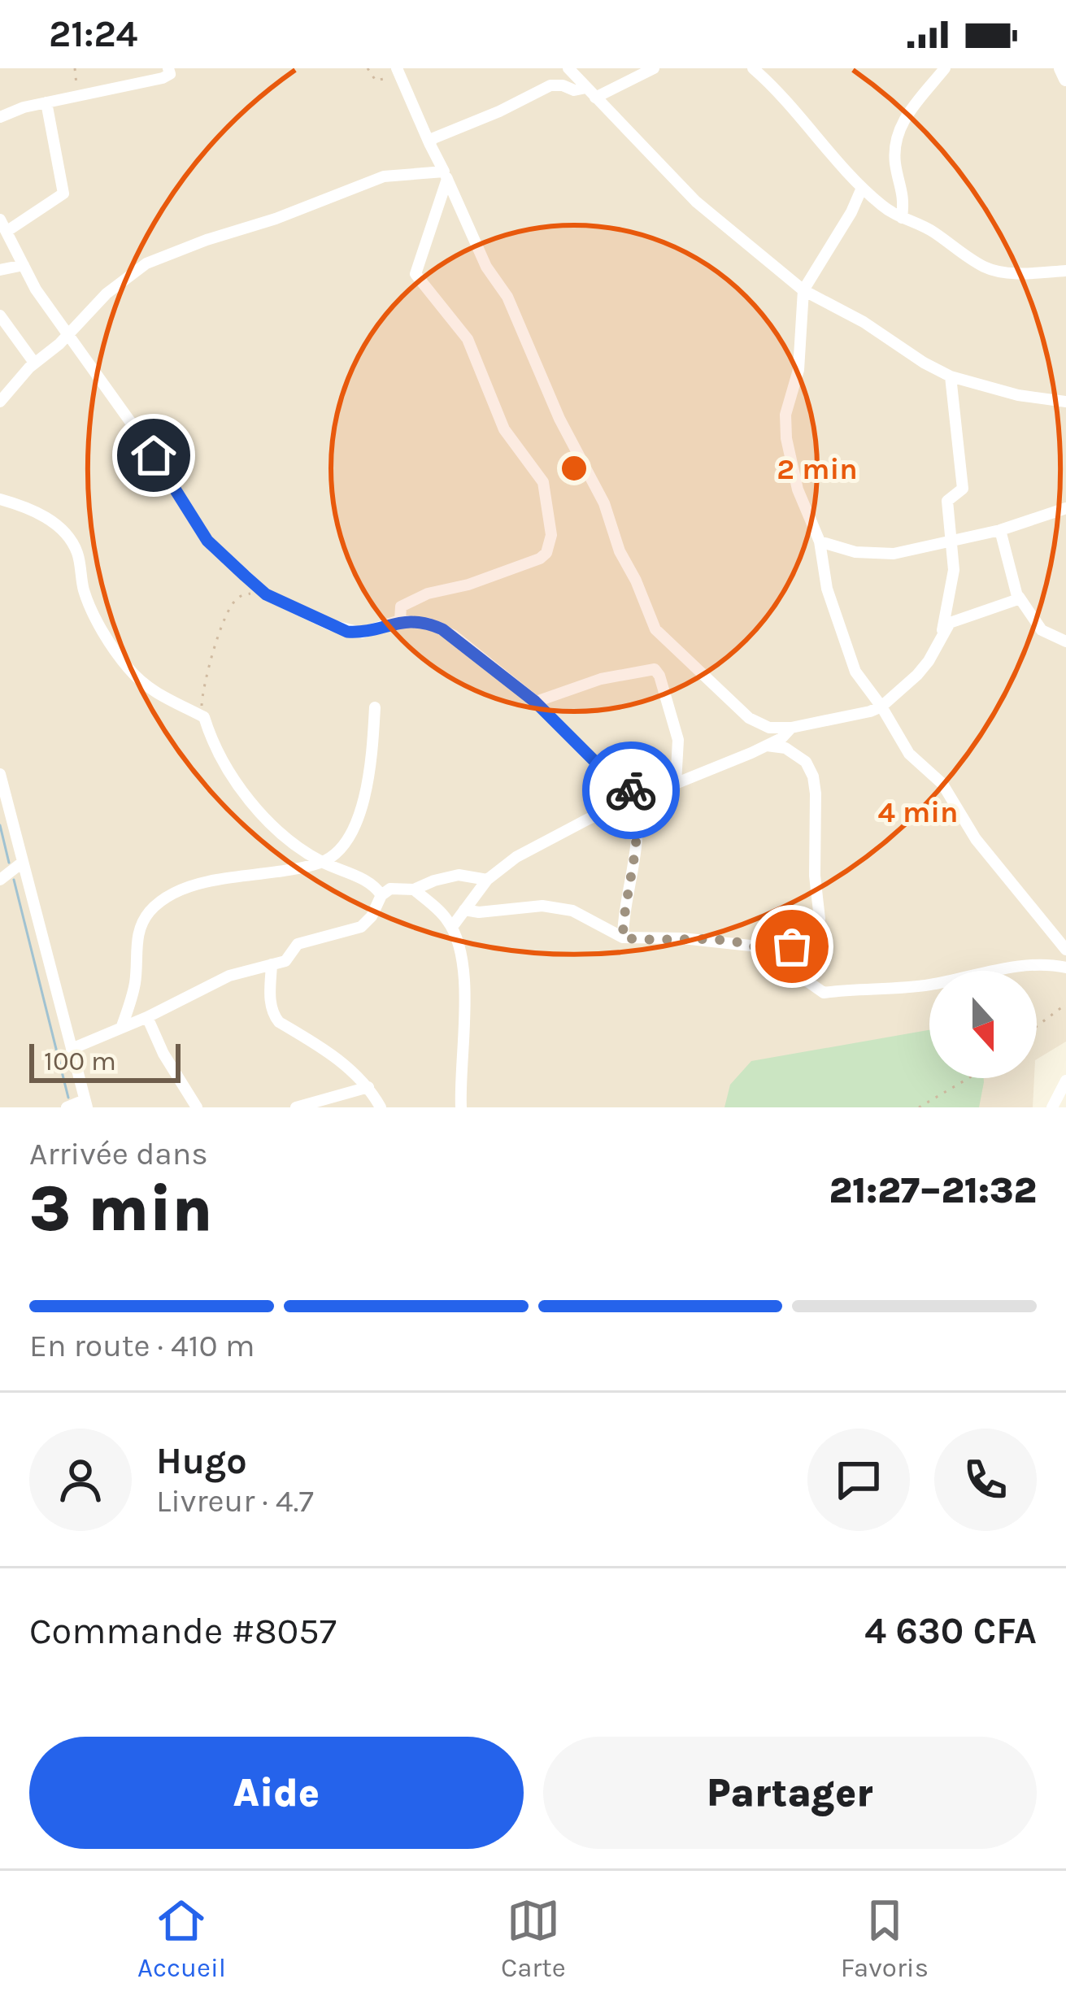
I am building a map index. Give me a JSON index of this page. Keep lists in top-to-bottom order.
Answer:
{
  "scale_bar": "100 m",
  "north": "bottom",
  "page": {
    "status": "21:24",
    "scale": "100 m",
    "heading": ["3 min", "Arrivée dans", "21:27–21:32"],
    "panel": [
      "Hugo",
      "Livreur · 4.7",
      "Commande #8057",
      "4 630 CFA"
    ],
    "bar": "En route · 410 m",
    "buttons": ["Aide", "Partager"],
    "tabs": ["Accueil", "Carte", "Favoris"]
  },
  "rings": ["2 min", "4 min"]
}
